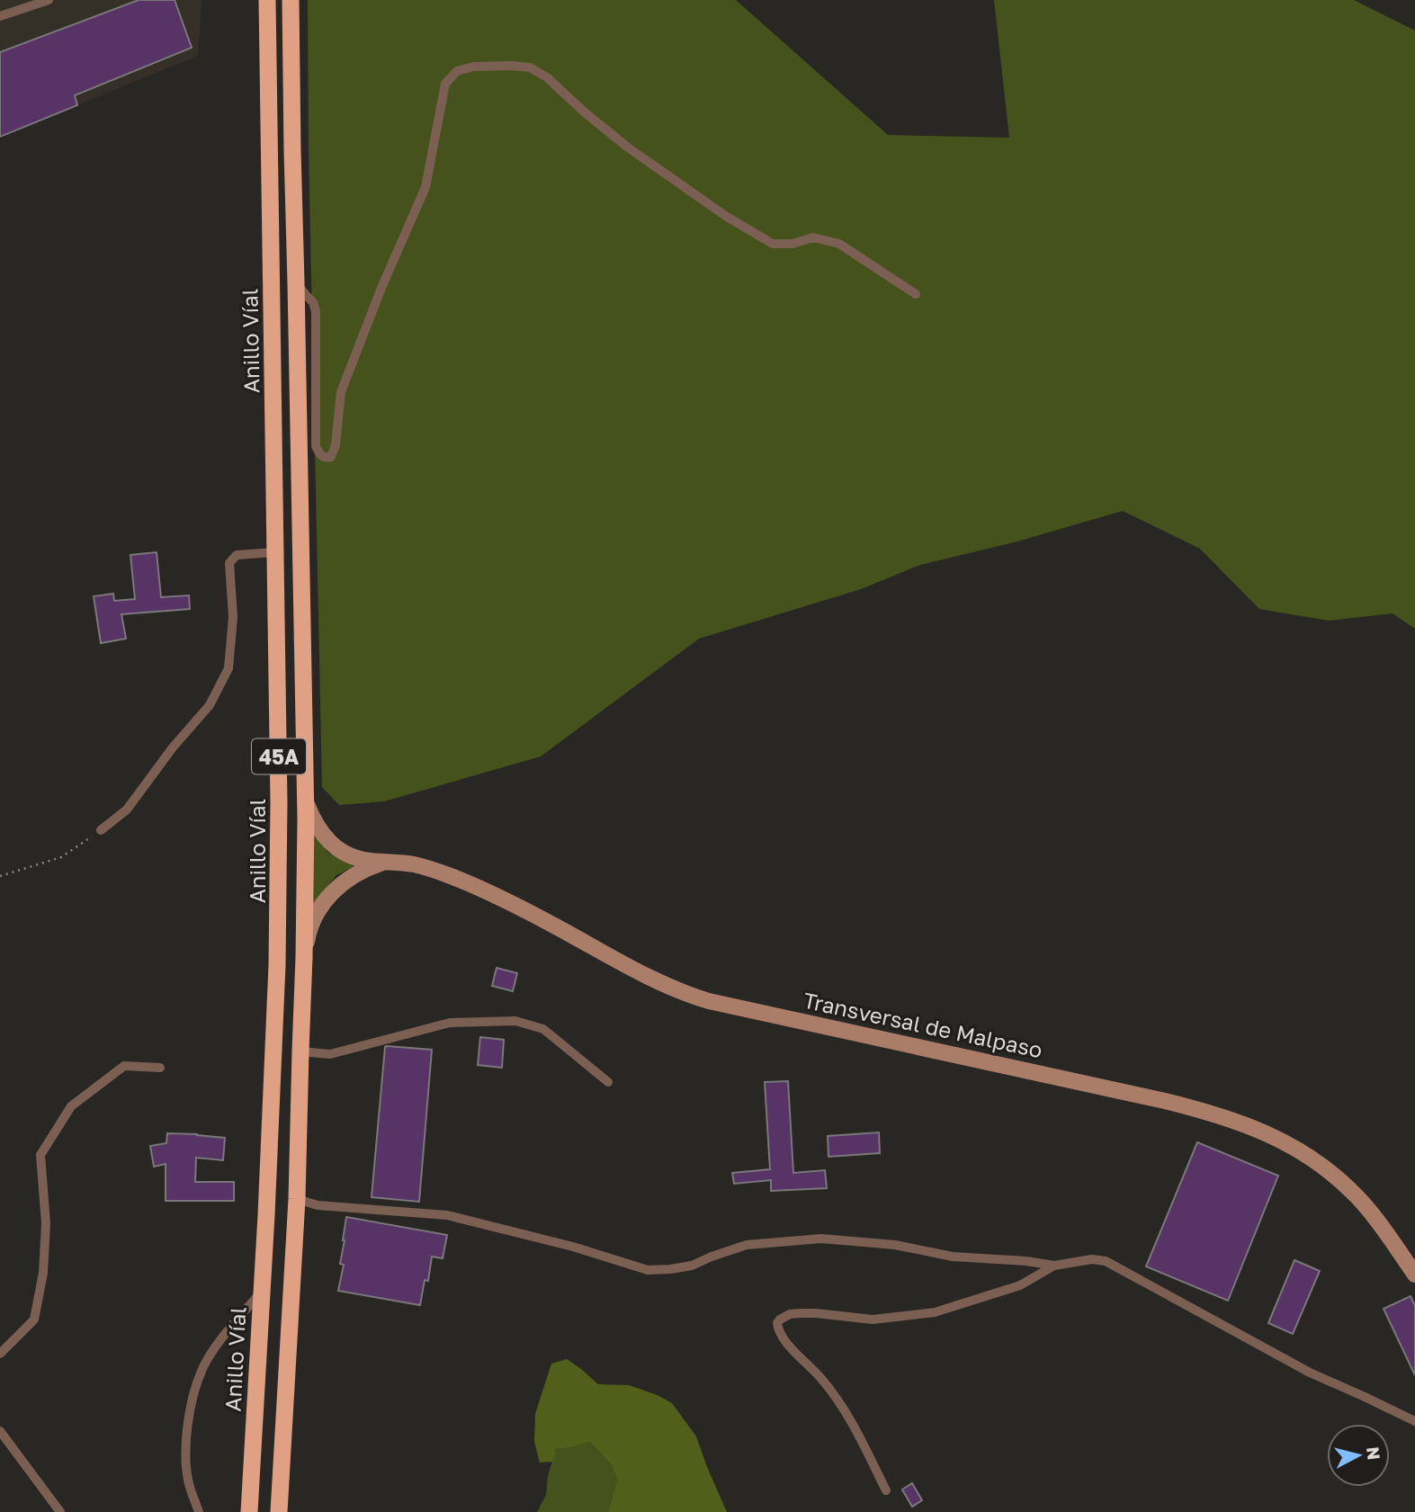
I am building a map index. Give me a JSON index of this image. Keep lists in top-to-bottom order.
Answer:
{
  "streets": {
    "highway": ["Anillo Víal", "45A"],
    "main road": ["Transversal de Malpaso"]
  },
  "crossings": [
    ["45A", "Transversal de Malpaso"]
  ],
  "north": "right"
}
